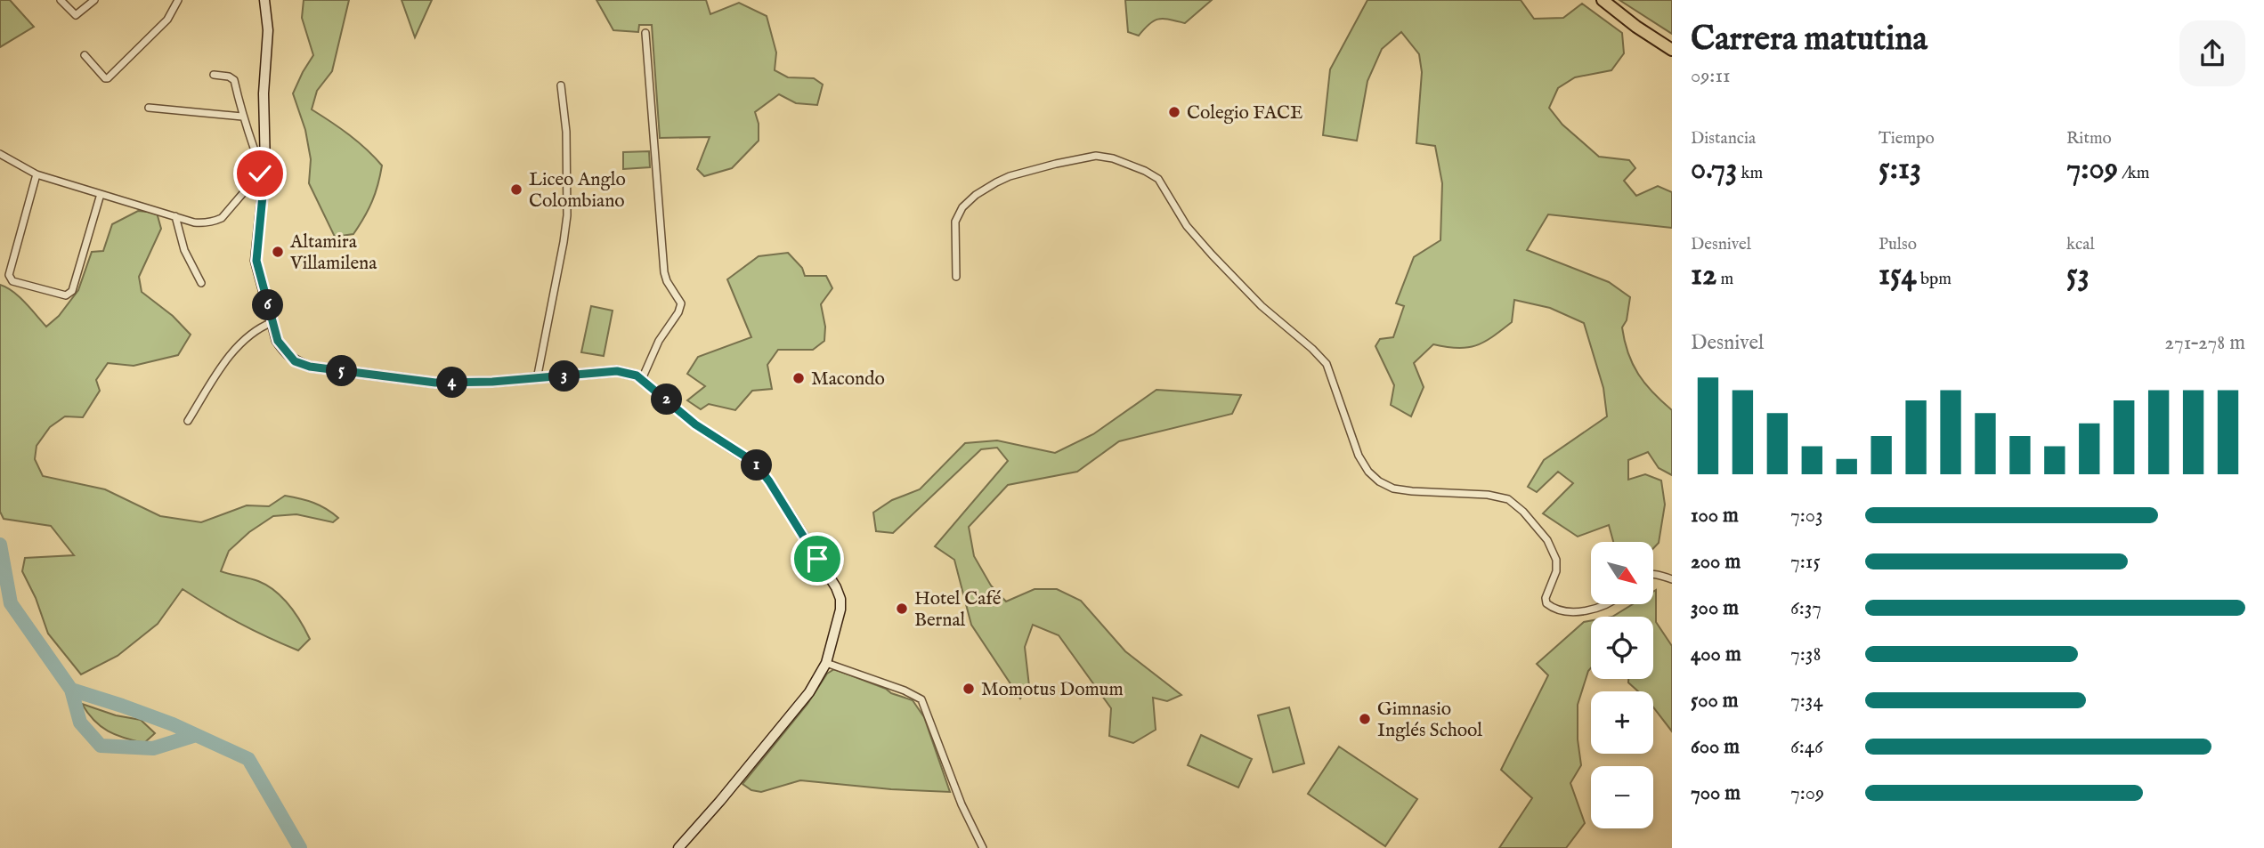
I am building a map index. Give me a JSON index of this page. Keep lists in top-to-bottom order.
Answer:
{
  "places": [
    "Colegio FACE",
    "Liceo Anglo Colombiano",
    "Altamira Villamilena",
    "Macondo",
    "Hotel Café Bernal",
    "Momotus Domum",
    "Gimnasio Inglés School"
  ],
  "north": "bottom right",
  "page": {
    "heading": ["Carrera matutina", "09:11"],
    "stats": [
      ["Distancia", "0.73 km"],
      ["Tiempo", "5:13"],
      ["Ritmo", "7:09 /km"],
      ["Desnivel", "12 m"],
      ["Pulso", "154 bpm"],
      ["kcal", "53"]
    ],
    "pins": [
      "6",
      "5",
      "3",
      "4",
      "2",
      "1"
    ],
    "chart": ["Desnivel", "271–278 m"],
    "list": [
      {
        "name": "100 m",
        "note": "7:03"
      },
      {
        "name": "200 m",
        "note": "7:15"
      },
      {
        "name": "300 m",
        "note": "6:37"
      },
      {
        "name": "400 m",
        "note": "7:38"
      },
      {
        "name": "500 m",
        "note": "7:34"
      },
      {
        "name": "600 m",
        "note": "6:46"
      },
      {
        "name": "700 m",
        "note": "7:09"
      }
    ],
    "map_buttons": ["+", "−"]
  }
}
